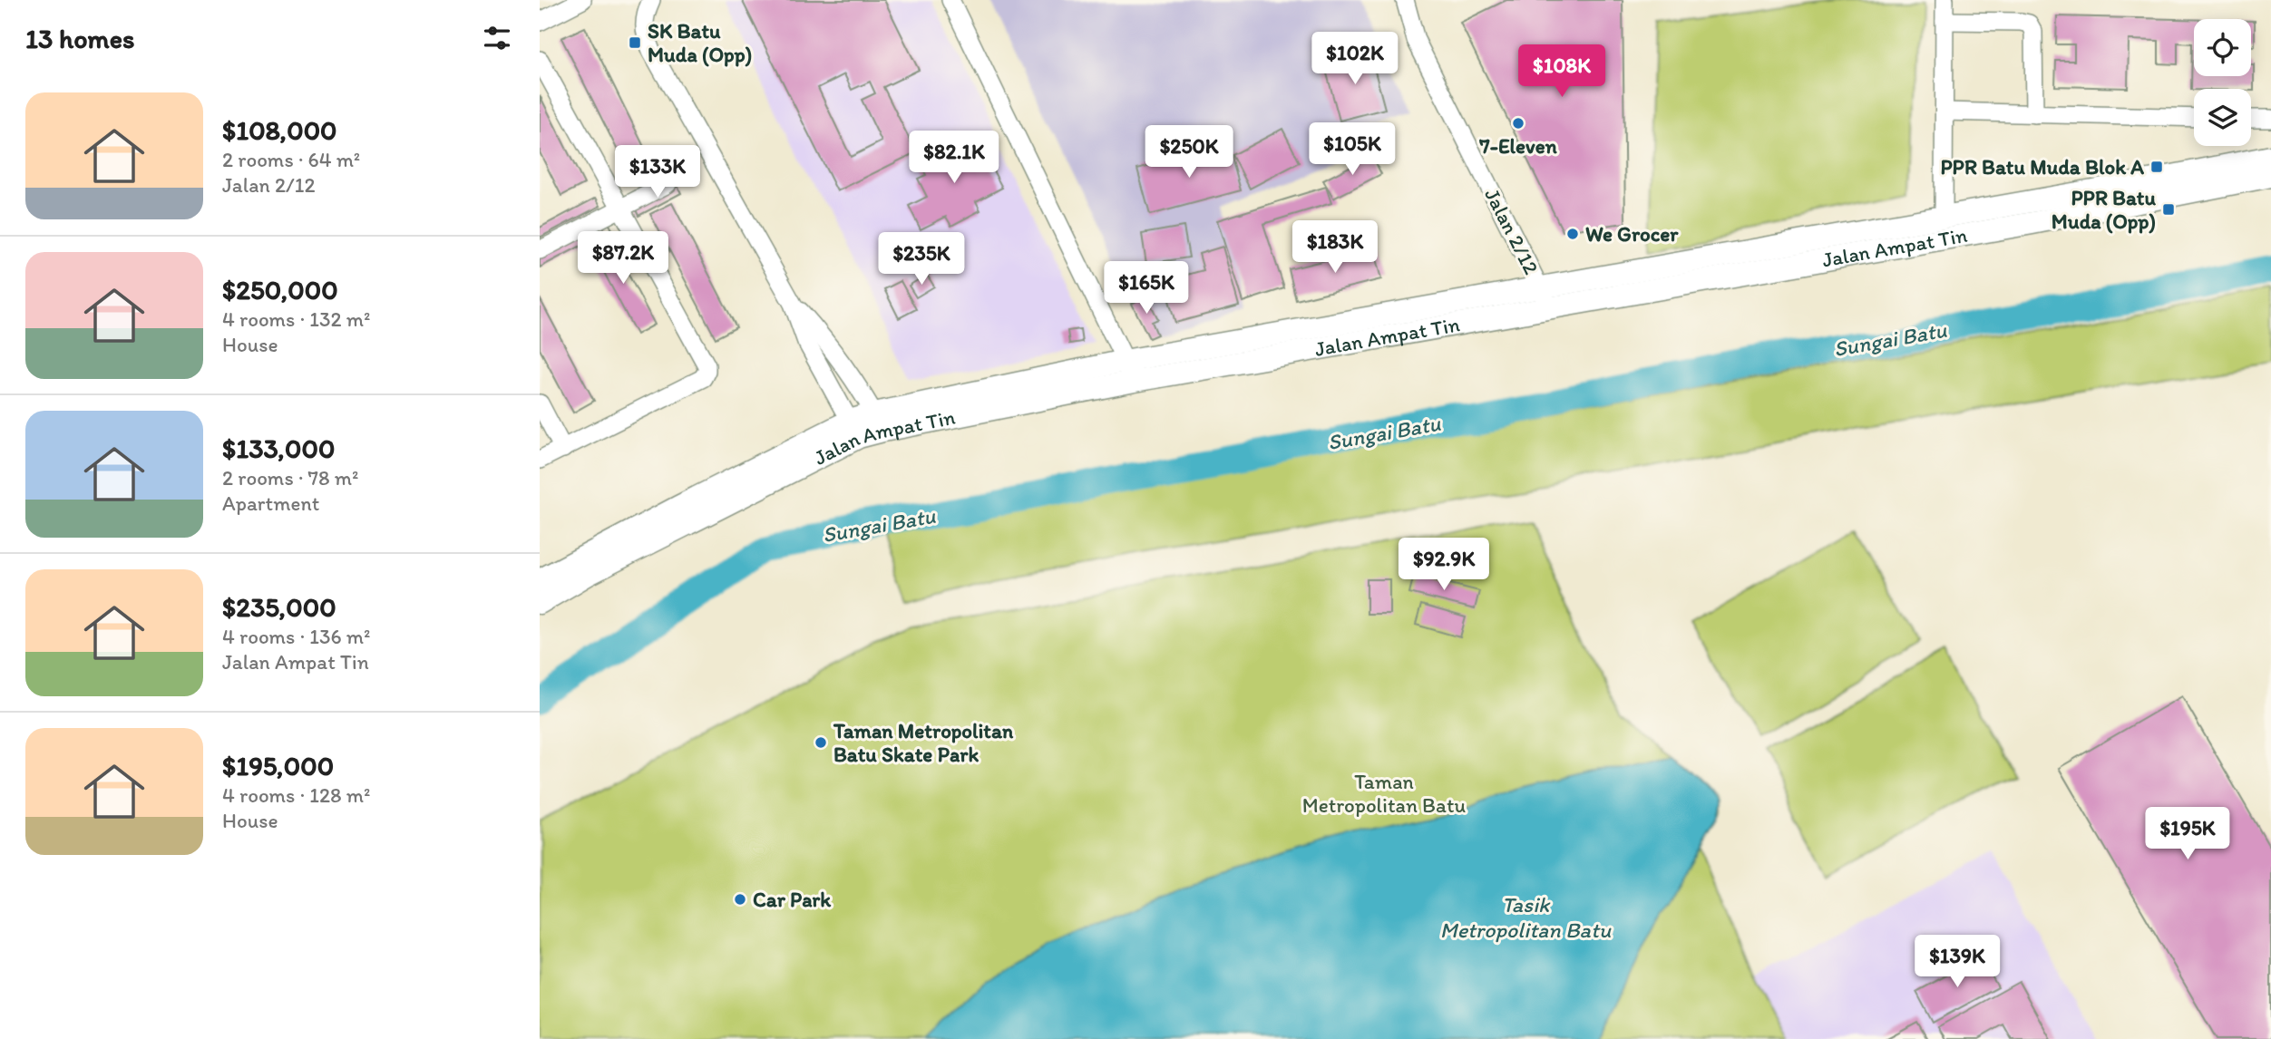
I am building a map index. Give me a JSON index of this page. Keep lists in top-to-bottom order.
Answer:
{
  "streets": {
    "street": ["Jalan 2/12", "Jalan Ampat Tin"]
  },
  "crossings": [
    ["Jalan 2/12", "Jalan Ampat Tin"]
  ],
  "water": ["Sungai Batu", "Tasik Metropolitan Batu"],
  "parks": ["Taman Metropolitan Batu"],
  "places": {
    "transit": ["SK Batu Muda (Opp)", "PPR Batu Muda Blok A", "PPR Batu Muda (Opp)"],
    "other": [
      "7-Eleven",
      "We Grocer",
      "Taman Metropolitan Batu Skate Park",
      "Car Park"
    ]
  },
  "page": {
    "heading": "13 homes",
    "price": [
      "$102K",
      "$108K",
      "$105K",
      "$250K",
      "$82.1K",
      "$133K",
      "$183K",
      "$87.2K",
      "$235K",
      "$165K",
      "$92.9K",
      "$195K",
      "$139K"
    ],
    "list": [
      {
        "name": "$108,000",
        "note": "2 rooms · 64 m² · Jalan 2/12"
      },
      {
        "name": "$250,000",
        "note": "4 rooms · 132 m² · House"
      },
      {
        "name": "$133,000",
        "note": "2 rooms · 78 m² · Apartment"
      },
      {
        "name": "$235,000",
        "note": "4 rooms · 136 m² · Jalan Ampat Tin"
      },
      {
        "name": "$195,000",
        "note": "4 rooms · 128 m² · House"
      }
    ]
  }
}
